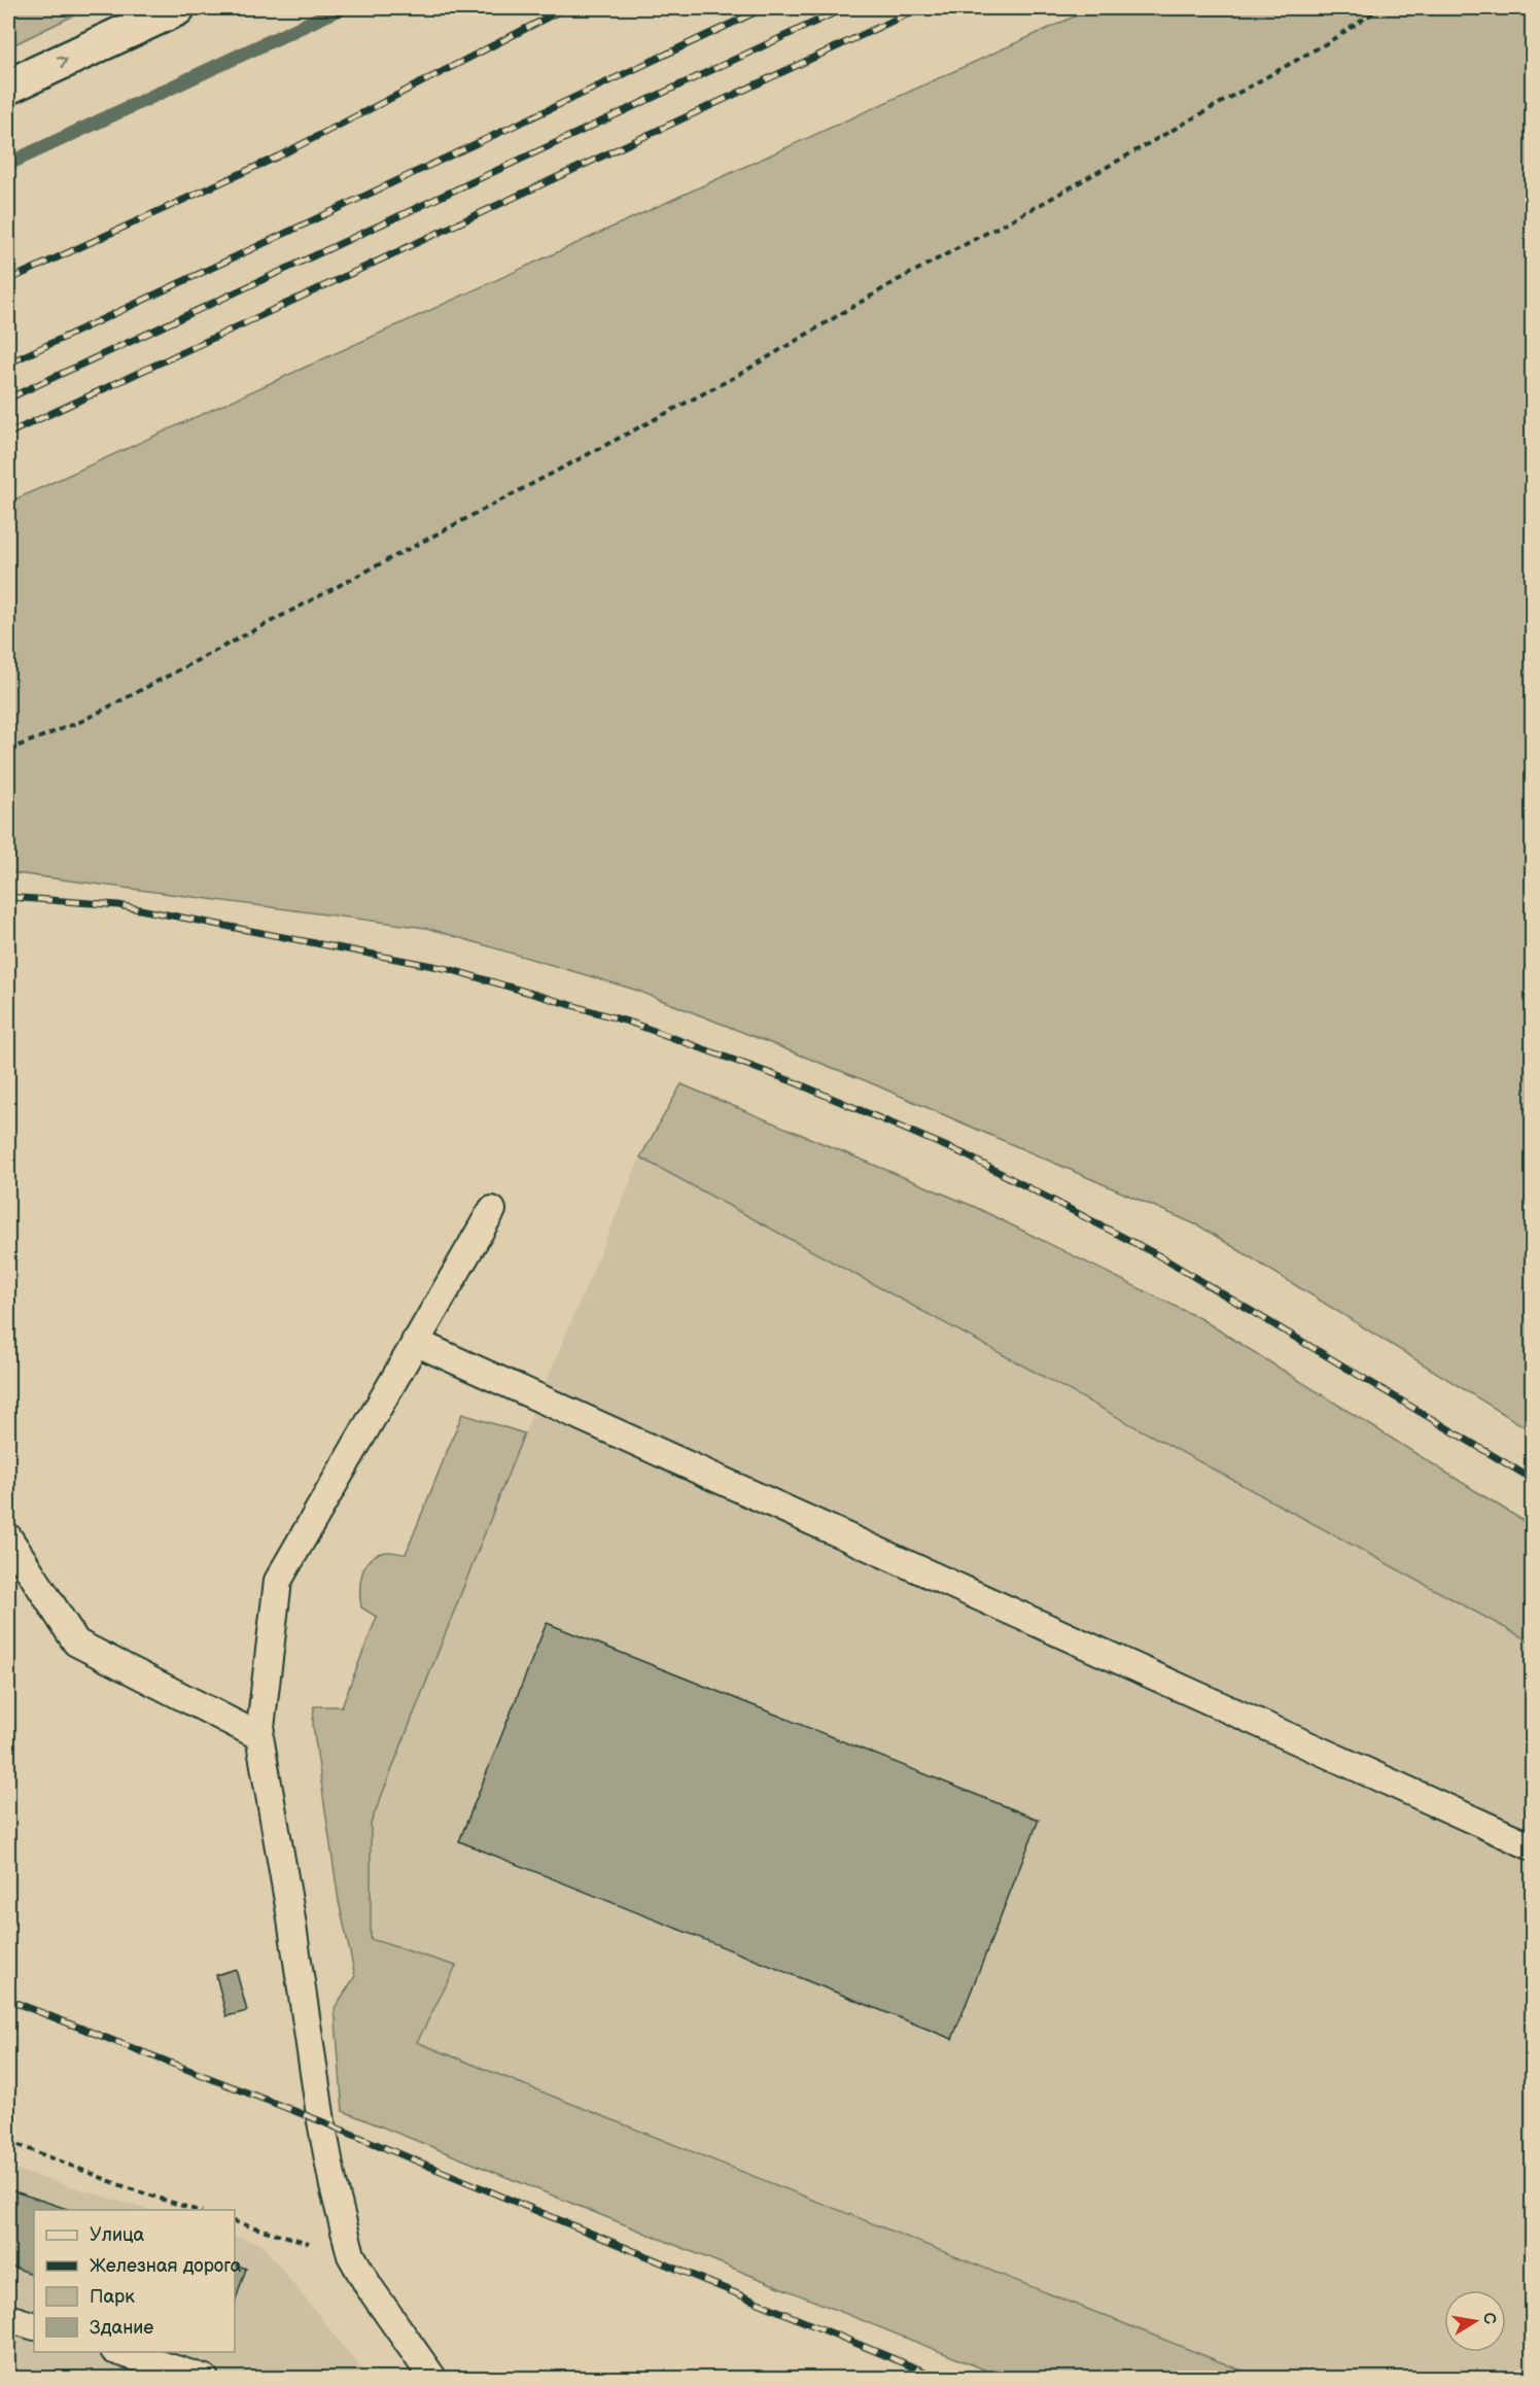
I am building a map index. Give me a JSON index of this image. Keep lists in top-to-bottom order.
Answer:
{
  "legend": [
    "Улица",
    "Железная дорога",
    "Парк",
    "Здание"
  ],
  "north": "right"
}
